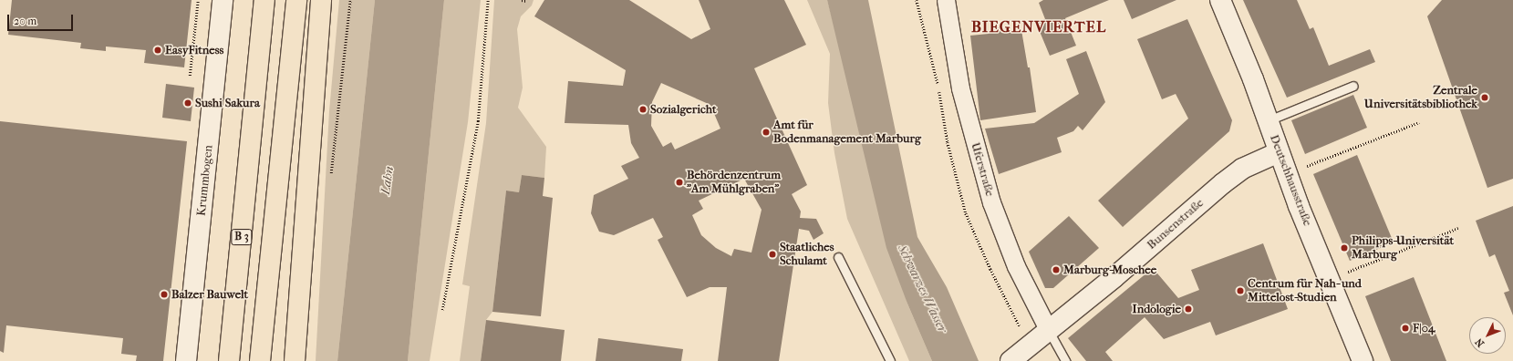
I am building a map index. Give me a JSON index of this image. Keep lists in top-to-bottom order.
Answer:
{
  "streets": {
    "highway": ["B 3"],
    "main road": ["Krummbogen", "Deutschhausstraße", "Bunsenstraße"],
    "street": ["Uferstraße"]
  },
  "crossings": [
    ["Uferstraße", "Bunsenstraße"],
    ["Deutschhausstraße", "Bunsenstraße"]
  ],
  "districts": ["BIEGENVIERTEL"],
  "water": ["Lahn", "Schwarzes Wasser"],
  "places": [
    "EasyFitness",
    "Zentrale Universitätsbibliothek",
    "Sushi Sakura",
    "Sozialgericht",
    "Amt für Bodenmanagement Marburg",
    "Behördenzentrum \"Am Mühlgraben\"",
    "Philipps-Universität Marburg",
    "Staatliches Schulamt",
    "Marburg-Moschee",
    "Centrum für Nah- und Mittelost-Studien",
    "Balzer Bauwelt",
    "Indologie",
    "F|04"
  ],
  "scale_bar": "20 m",
  "north": "bottom left"
}
